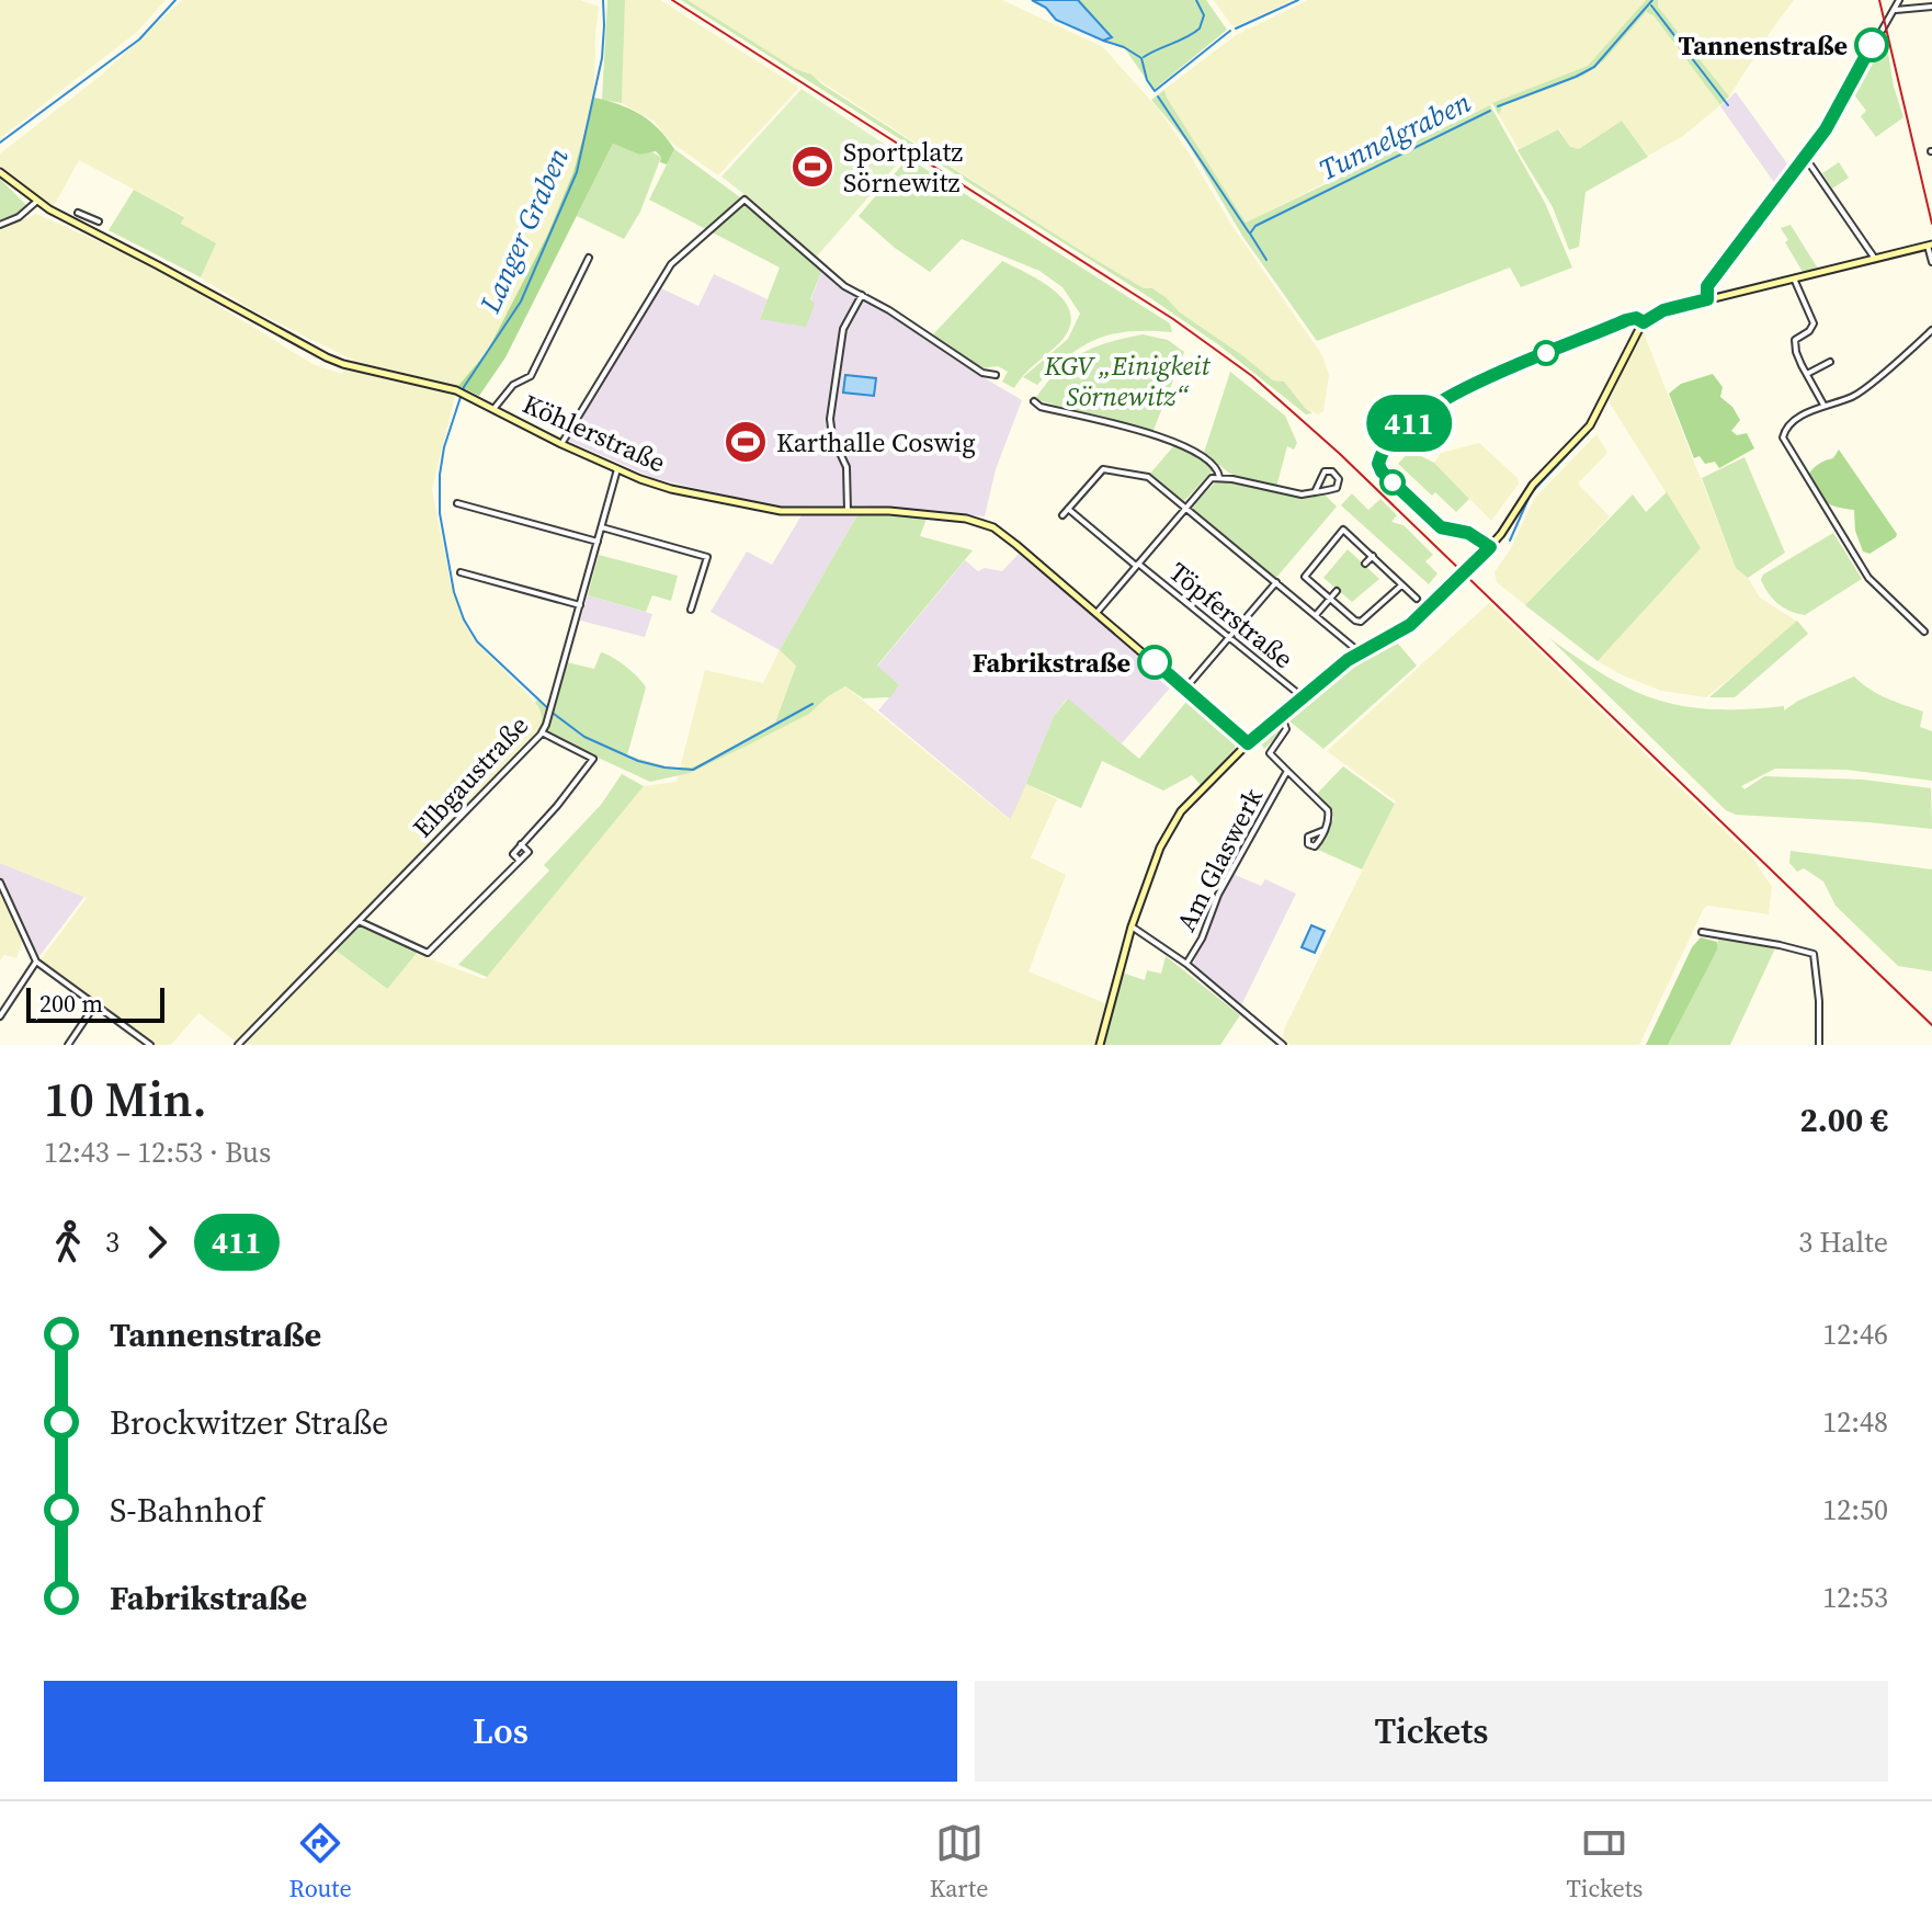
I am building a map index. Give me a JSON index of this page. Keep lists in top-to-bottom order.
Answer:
{
  "streets": {
    "street": [
      "Köhlerstraße",
      "Töpferstraße",
      "Elbgaustraße",
      "Am Glaswerk"
    ]
  },
  "crossings": [
    ["Köhlerstraße", "Elbgaustraße"]
  ],
  "water": ["Tunnelgraben", "Langer Graben"],
  "parks": ["KGV „Einigkeit Sörnewitz“"],
  "places": {
    "other": ["Tannenstraße", "Fabrikstraße"],
    "sports": ["Sportplatz Sörnewitz", "Karthalle Coswig"]
  },
  "lines": ["bus line 411"],
  "scale_bar": "200 m",
  "page": {
    "on_map": "411",
    "scale": "200 m",
    "heading": ["10 Min.", "12:43 – 12:53 · Bus", "2.00 €"],
    "legs": ["3", "411", "3 Halte"],
    "list": [
      {
        "name": "Tannenstraße",
        "value": "12:46"
      },
      {
        "name": "Brockwitzer Straße",
        "value": "12:48"
      },
      {
        "name": "S-Bahnhof",
        "value": "12:50"
      },
      {
        "name": "Fabrikstraße",
        "value": "12:53"
      }
    ],
    "buttons": ["Los", "Tickets"],
    "tabs": ["Route", "Karte", "Tickets"]
  }
}
